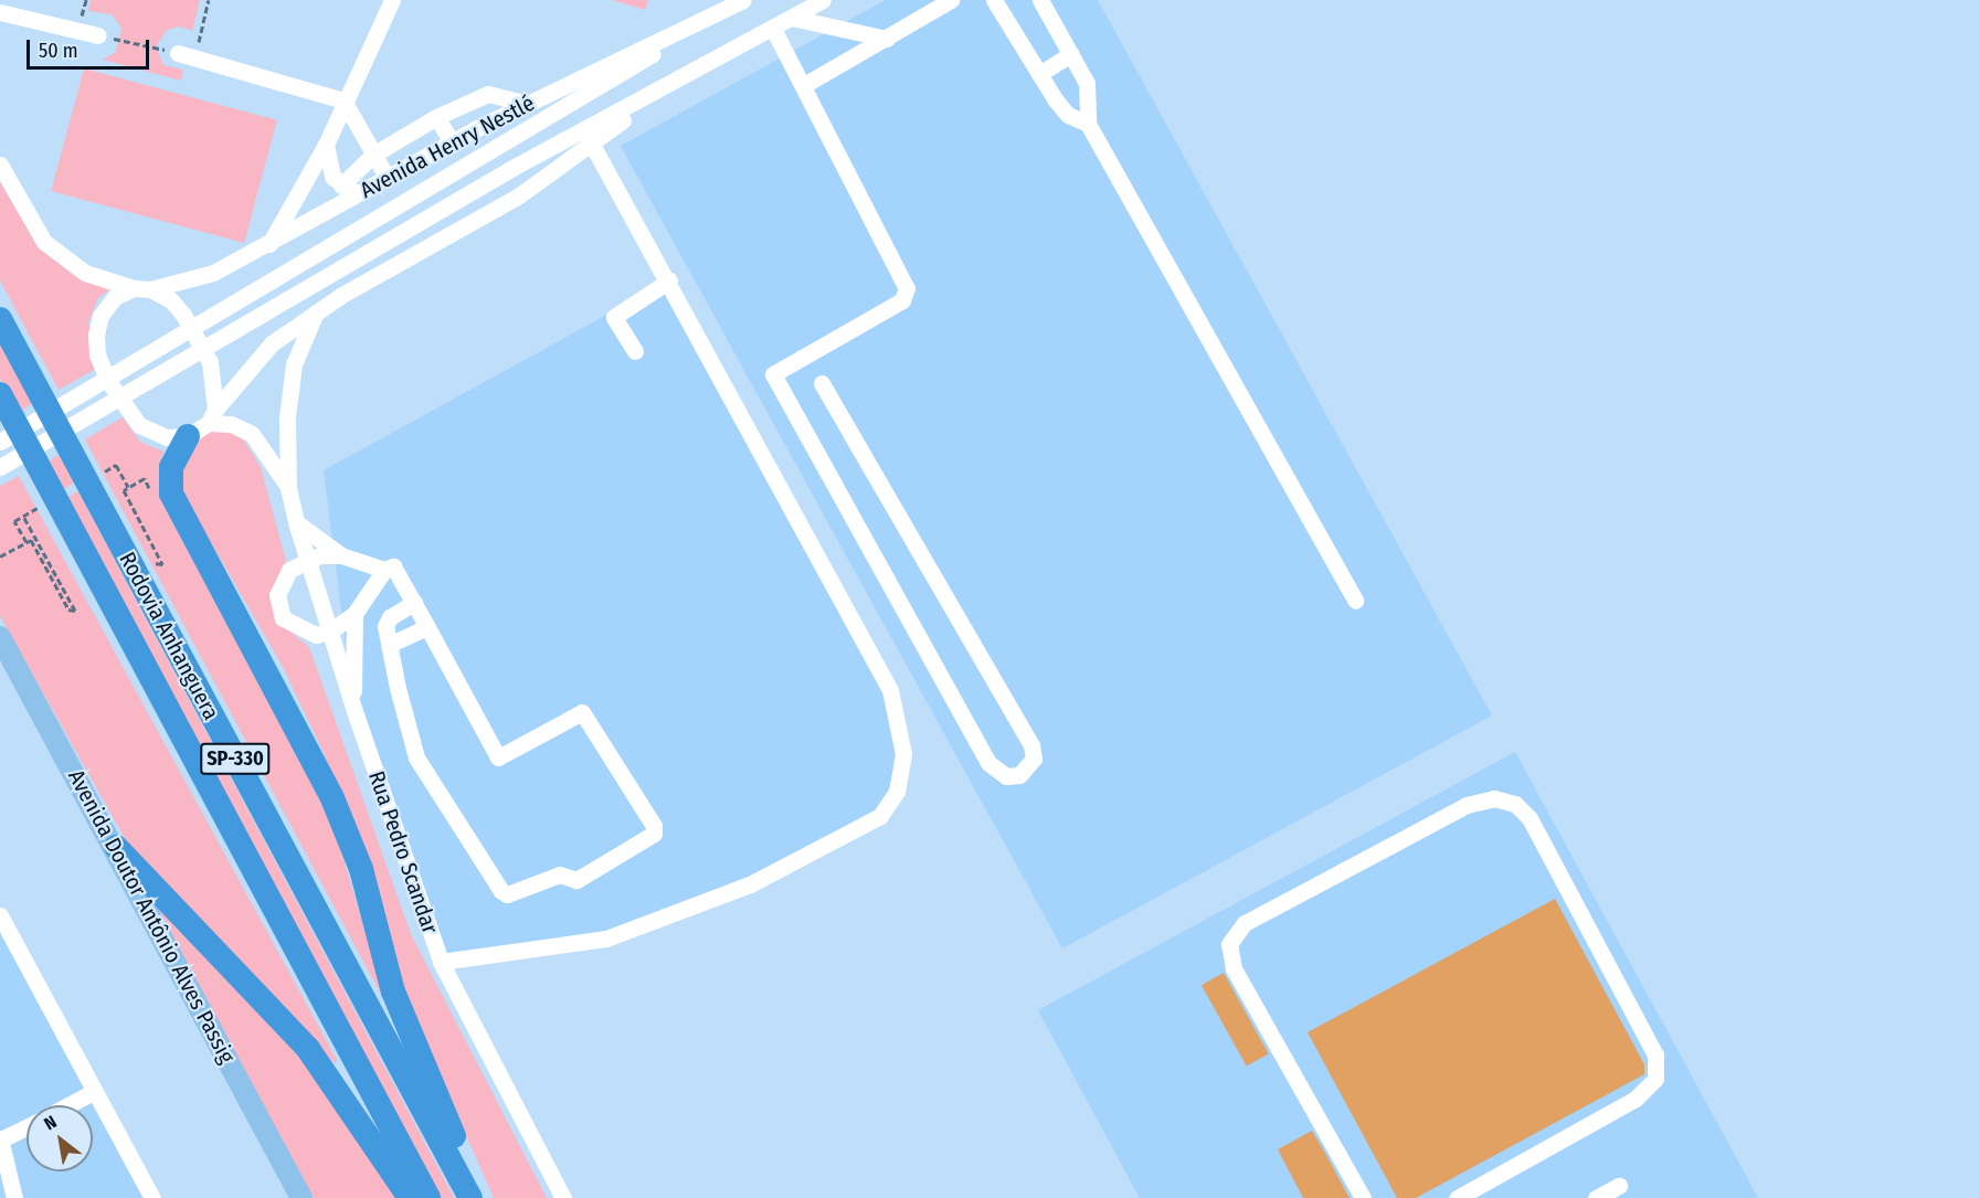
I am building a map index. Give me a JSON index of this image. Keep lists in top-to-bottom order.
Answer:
{
  "streets": {
    "highway": ["Rodovia Anhanguera", "SP-330"],
    "main road": ["Avenida Doutor Antônio Alves Passig"],
    "street": ["Avenida Henry Nestlé", "Rua Pedro Scandar"]
  },
  "crossings": [
    ["Avenida Henry Nestlé", "Rua Pedro Scandar"]
  ],
  "scale_bar": "50 m",
  "north": "top left"
}
